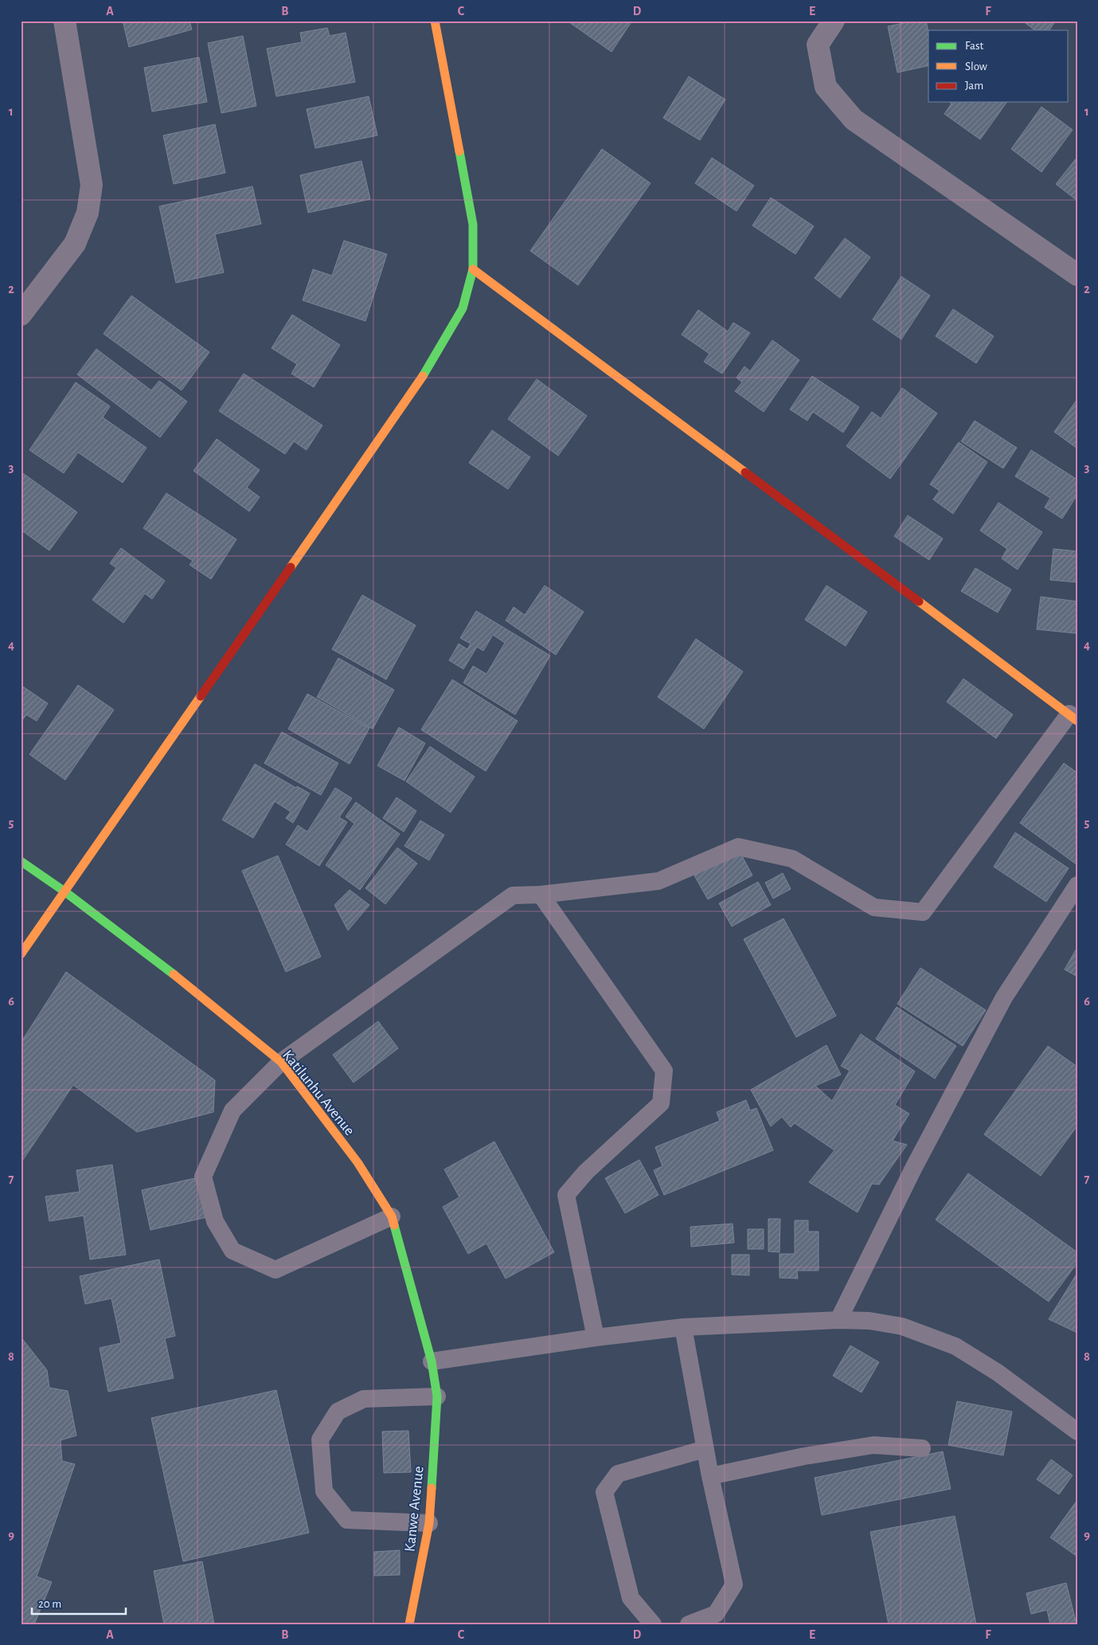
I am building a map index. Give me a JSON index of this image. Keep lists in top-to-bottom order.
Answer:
{
  "streets": {
    "street": ["Katilunhu Avenue", "Kanwe Avenue"]
  },
  "crossings": [
    ["Katilunhu Avenue", "Kanwe Avenue"]
  ],
  "legend": ["Fast", "Slow", "Jam"],
  "scale_bar": "20 m",
  "grid": {
    "columns": [
      "A",
      "B",
      "C",
      "D",
      "E",
      "F"
    ],
    "rows": [
      "1",
      "2",
      "3",
      "4",
      "5",
      "6",
      "7",
      "8",
      "9"
    ]
  }
}
